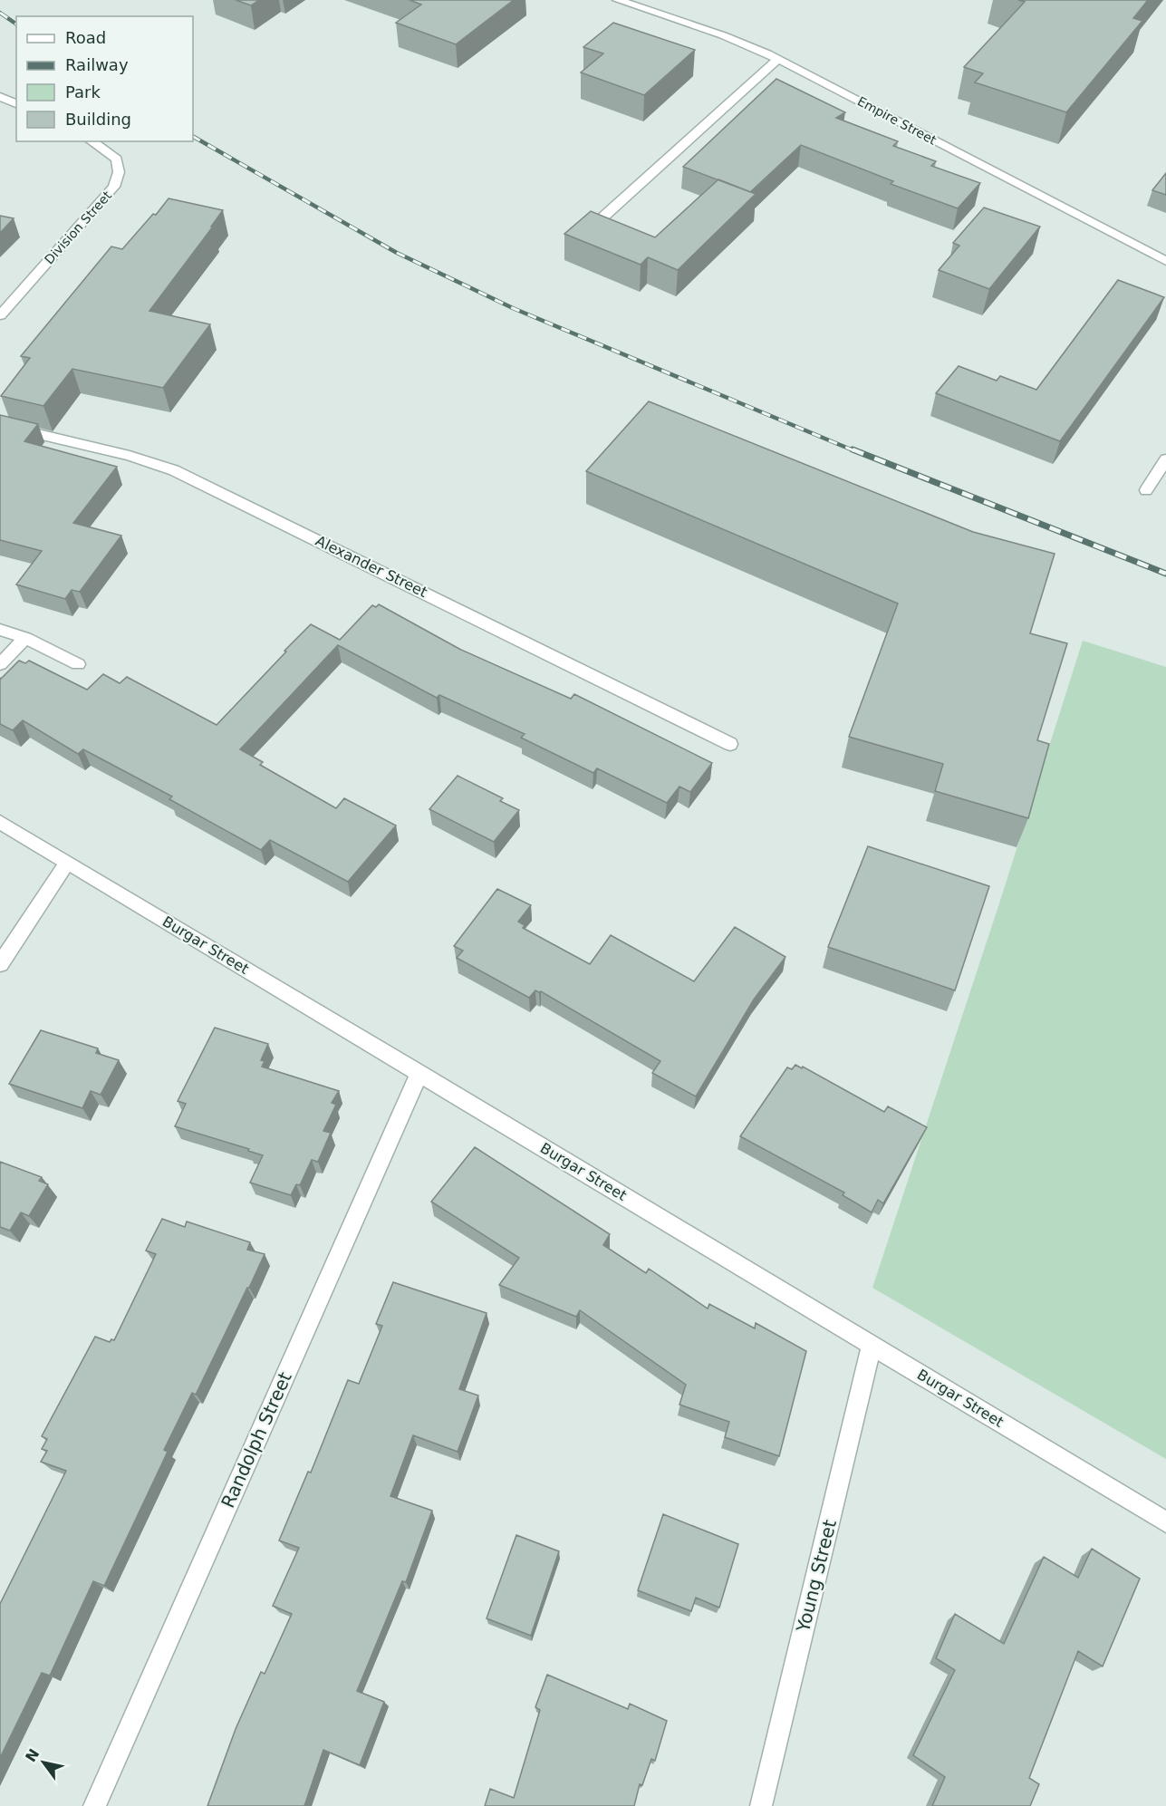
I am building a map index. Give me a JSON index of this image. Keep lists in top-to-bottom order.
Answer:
{
  "streets": {
    "street": [
      "Empire Street",
      "Division Street",
      "Alexander Street",
      "Burgar Street",
      "Randolph Street",
      "Young Street"
    ]
  },
  "crossings": [
    ["Burgar Street", "Randolph Street"],
    ["Burgar Street", "Young Street"]
  ],
  "legend": [
    "Road",
    "Railway",
    "Park",
    "Building"
  ],
  "north": "top left"
}
